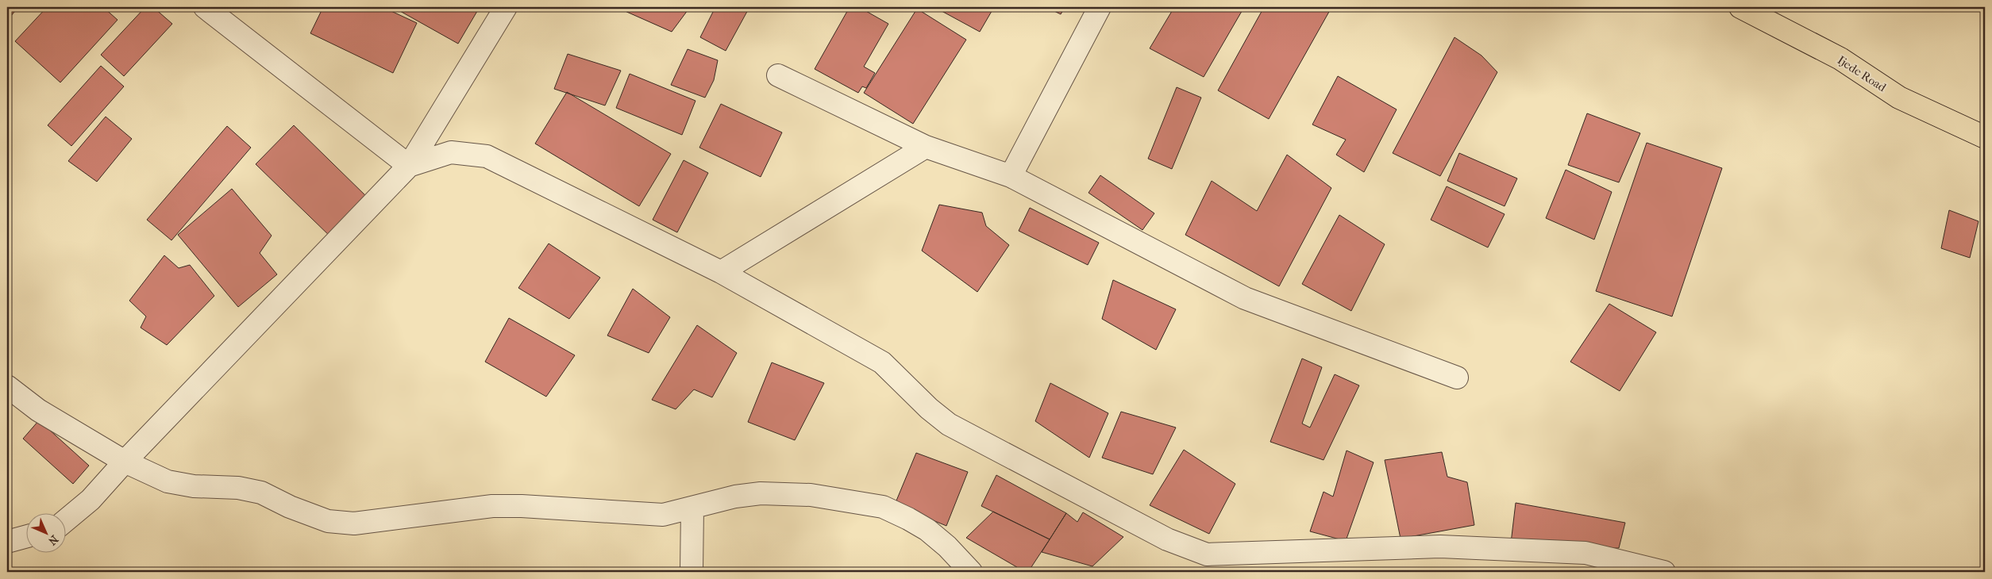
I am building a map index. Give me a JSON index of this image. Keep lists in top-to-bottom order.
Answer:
{
  "streets": {
    "main road": ["Ijede Road"]
  },
  "north": "bottom right"
}
